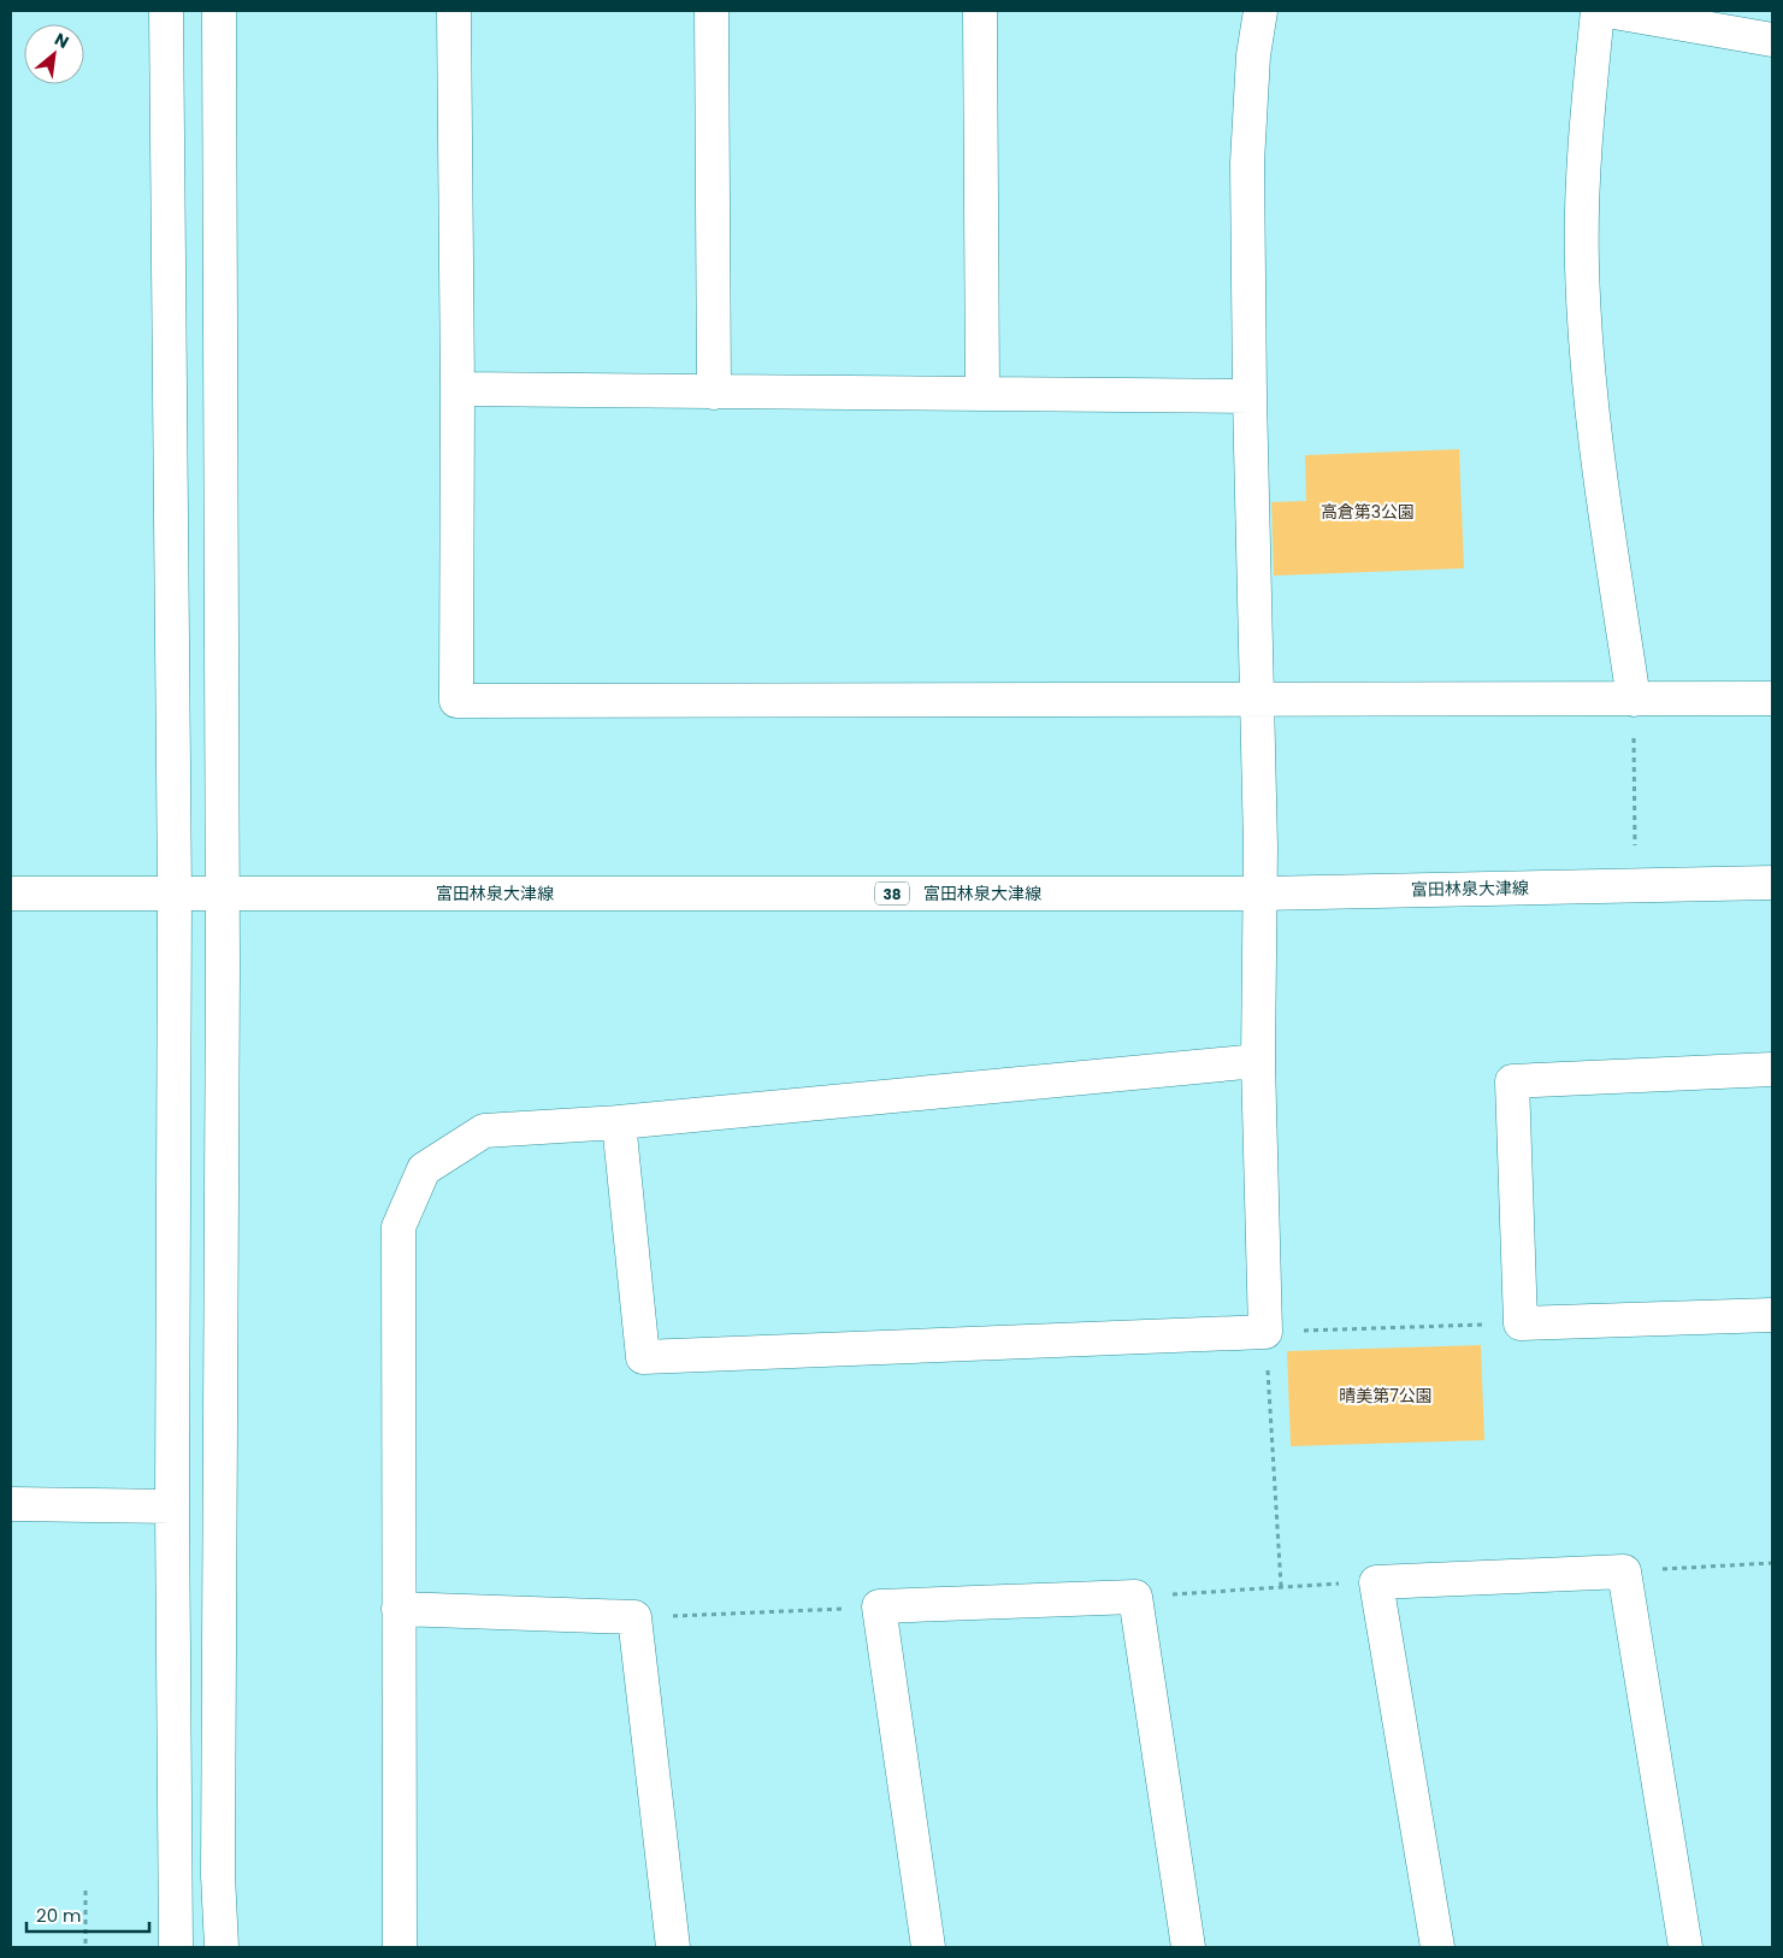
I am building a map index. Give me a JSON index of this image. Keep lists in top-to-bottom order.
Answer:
{
  "streets": {
    "street": ["富田林泉大津線", "38"]
  },
  "parks": ["高倉第3公園", "晴美第7公園"],
  "scale_bar": "20 m",
  "north": "top right"
}
